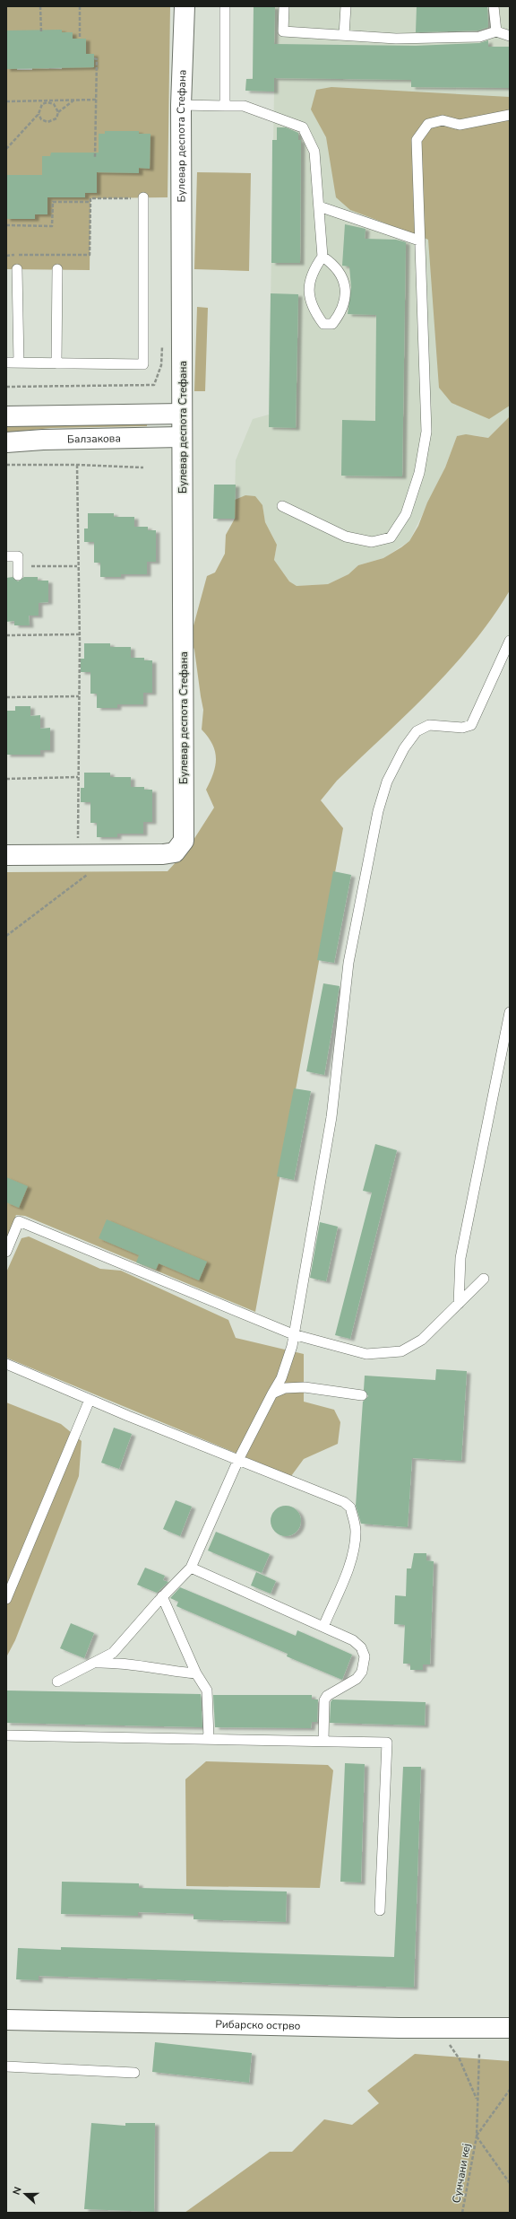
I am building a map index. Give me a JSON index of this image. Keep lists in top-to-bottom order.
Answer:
{
  "streets": {
    "street": ["Булевар деспота Стефана", "Балзакова", "Рибарско острво"],
    "path": ["Сунчани кеј"]
  },
  "crossings": [
    ["Булевар деспота Стефана", "Балзакова"]
  ],
  "north": "left"
}
